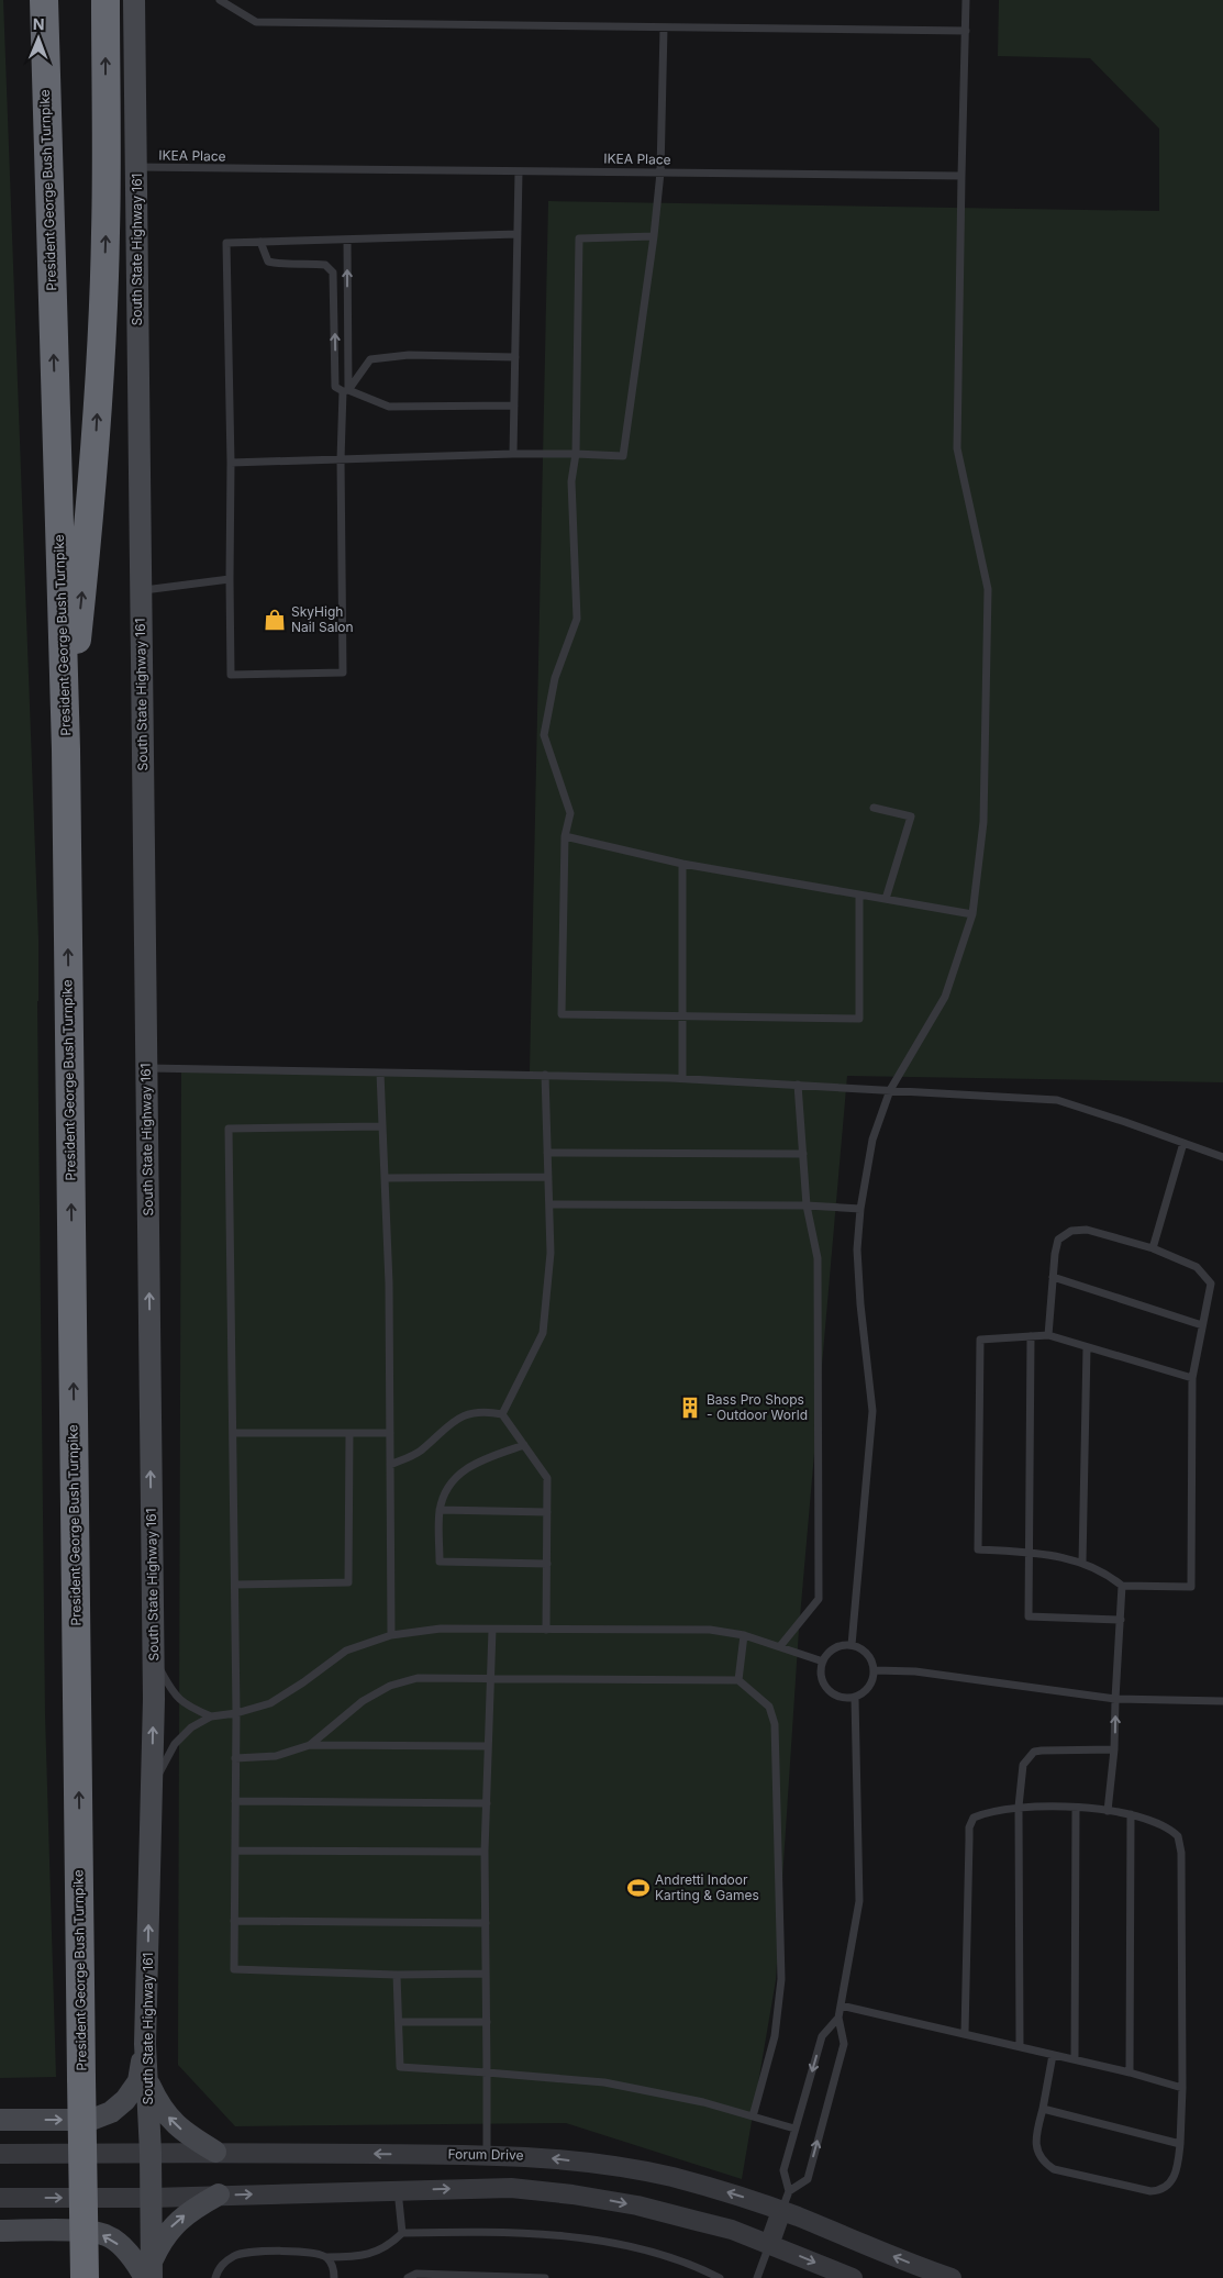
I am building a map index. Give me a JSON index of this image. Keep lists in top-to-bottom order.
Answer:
{
  "streets": {
    "highway": ["President George Bush Turnpike"],
    "main road": ["South State Highway 161"],
    "street": ["Forum Drive"],
    "lane": ["IKEA Place"]
  },
  "crossings": [
    ["IKEA Place", "South State Highway 161"],
    ["South State Highway 161", "Forum Drive"]
  ],
  "one_way": ["South State Highway 161"],
  "places": {
    "shop": ["SkyHigh Nail Salon"],
    "building": ["Bass Pro Shops - Outdoor World"],
    "sports": ["Andretti Indoor Karting & Games"]
  },
  "north": "top"
}
